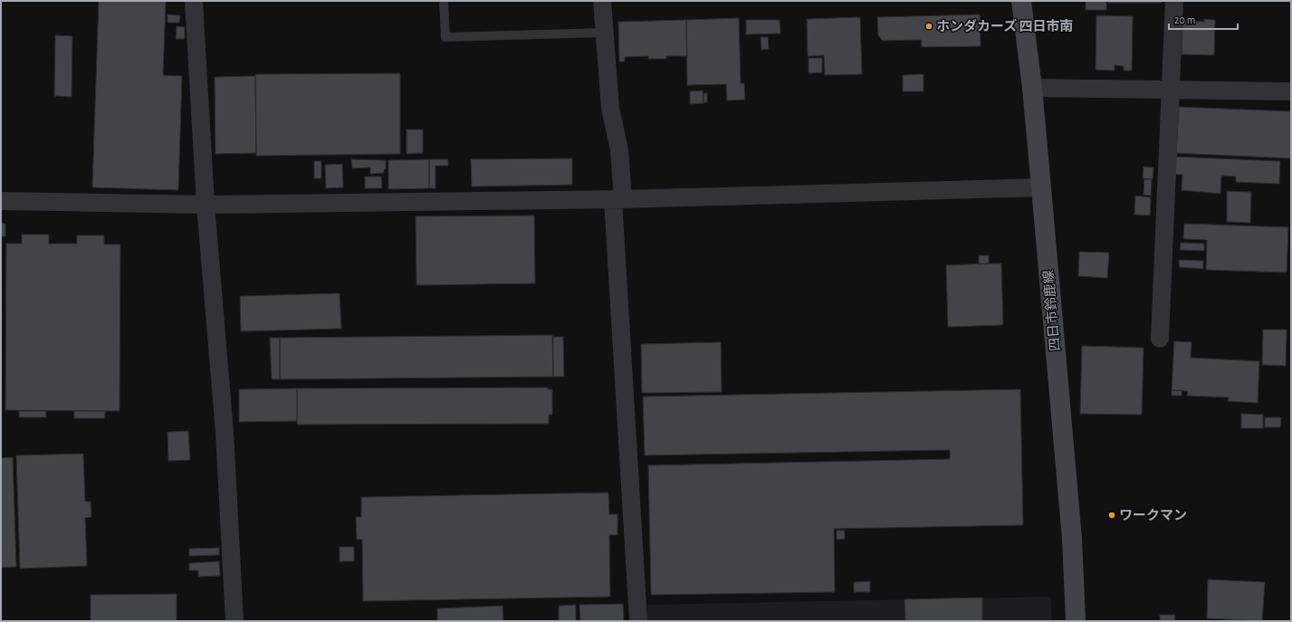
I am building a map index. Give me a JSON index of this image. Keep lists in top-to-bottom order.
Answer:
{
  "streets": {
    "main road": ["四日市鈴鹿線"]
  },
  "places": ["ホンダカーズ 四日市南", "ワークマン"],
  "scale_bar": "20 m"
}
